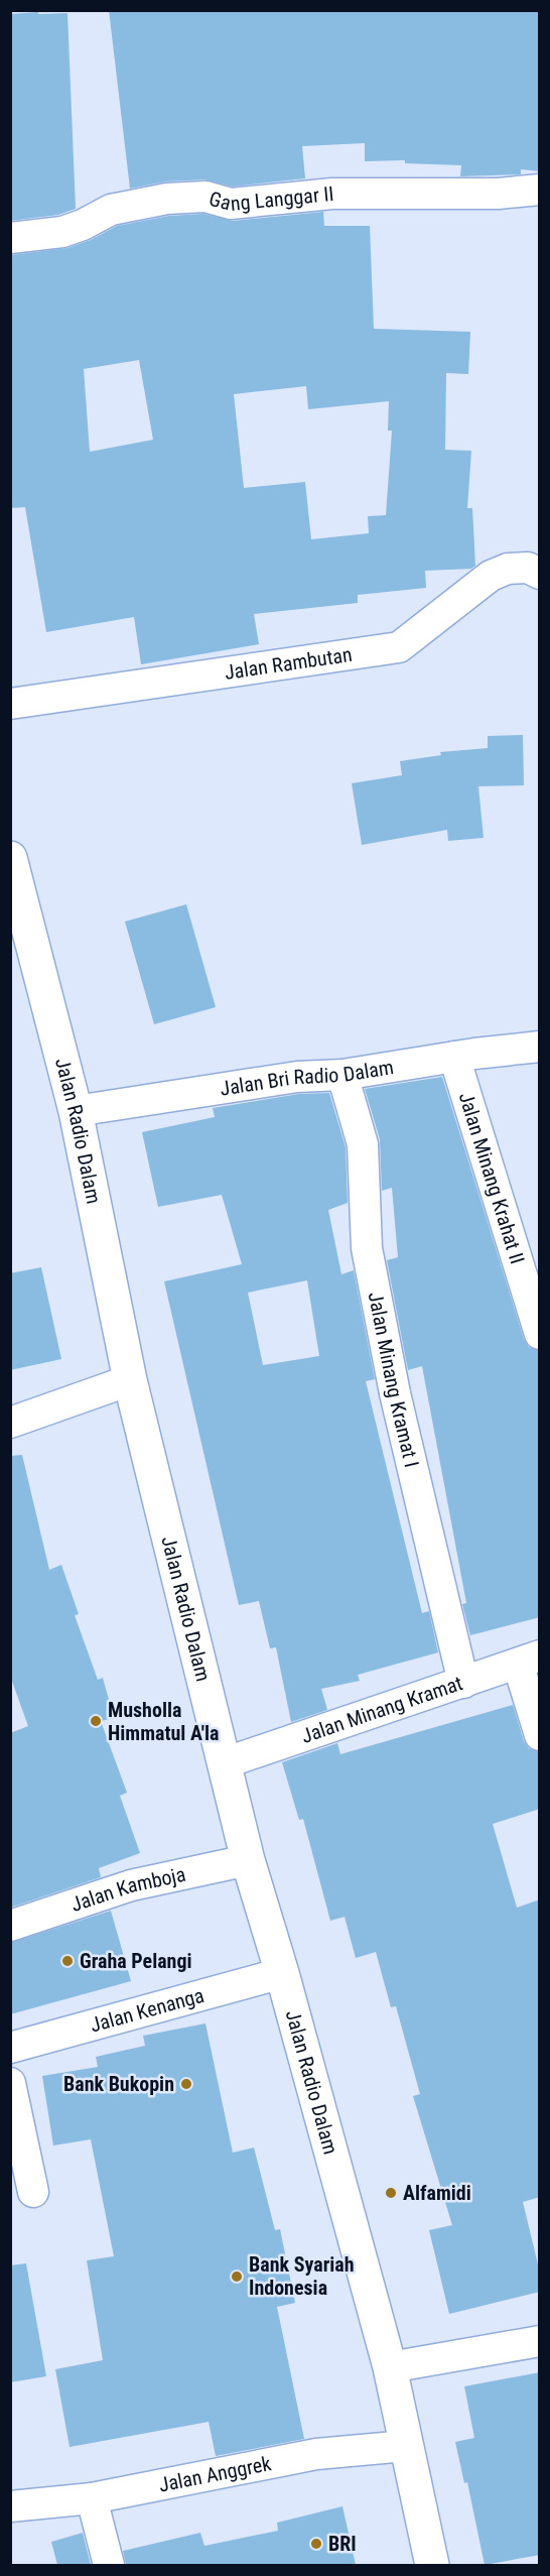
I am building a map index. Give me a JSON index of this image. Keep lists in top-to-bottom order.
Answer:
{
  "streets": {
    "main road": ["Jalan Radio Dalam"],
    "street": [
      "Gang Langgar II",
      "Jalan Rambutan",
      "Jalan Bri Radio Dalam",
      "Jalan Minang Krahat II",
      "Jalan Minang Kramat I",
      "Jalan Minang Kramat",
      "Jalan Kamboja",
      "Jalan Kenanga",
      "Jalan Anggrek"
    ]
  },
  "crossings": [
    ["Jalan Bri Radio Dalam", "Jalan Radio Dalam"],
    ["Jalan Bri Radio Dalam", "Jalan Minang Krahat II"],
    ["Jalan Bri Radio Dalam", "Jalan Minang Kramat I"],
    ["Jalan Radio Dalam", "Jalan Minang Kramat"],
    ["Jalan Radio Dalam", "Jalan Kamboja"],
    ["Jalan Radio Dalam", "Jalan Kenanga"],
    ["Jalan Radio Dalam", "Jalan Anggrek"],
    ["Jalan Minang Kramat I", "Jalan Minang Kramat"]
  ],
  "places": [
    "Musholla Himmatul A'la",
    "Graha Pelangi",
    "Bank Bukopin",
    "Alfamidi",
    "Bank Syariah Indonesia",
    "BRI"
  ]
}
